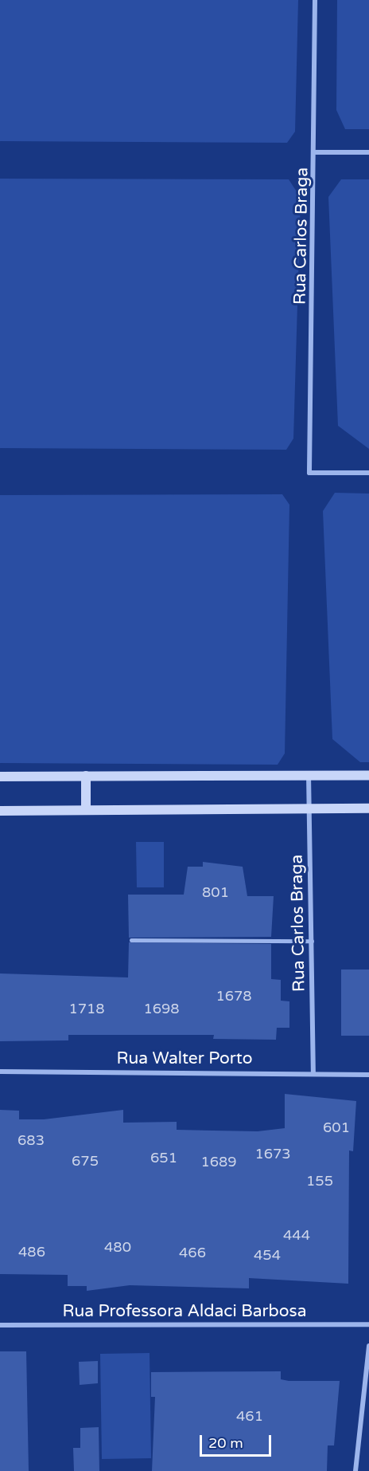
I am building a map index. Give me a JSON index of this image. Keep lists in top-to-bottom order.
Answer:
{
  "streets": {
    "street": ["Rua Carlos Braga", "Rua Walter Porto", "Rua Professora Aldaci Barbosa"]
  },
  "crossings": [
    ["Rua Carlos Braga", "Rua Walter Porto"]
  ],
  "house_numbers": [
    "801",
    "1678",
    "1718",
    "1698",
    "601",
    "683",
    "1673",
    "651",
    "675",
    "1689",
    "155",
    "444",
    "480",
    "486",
    "466",
    "454",
    "461"
  ],
  "scale_bar": "20 m"
}
